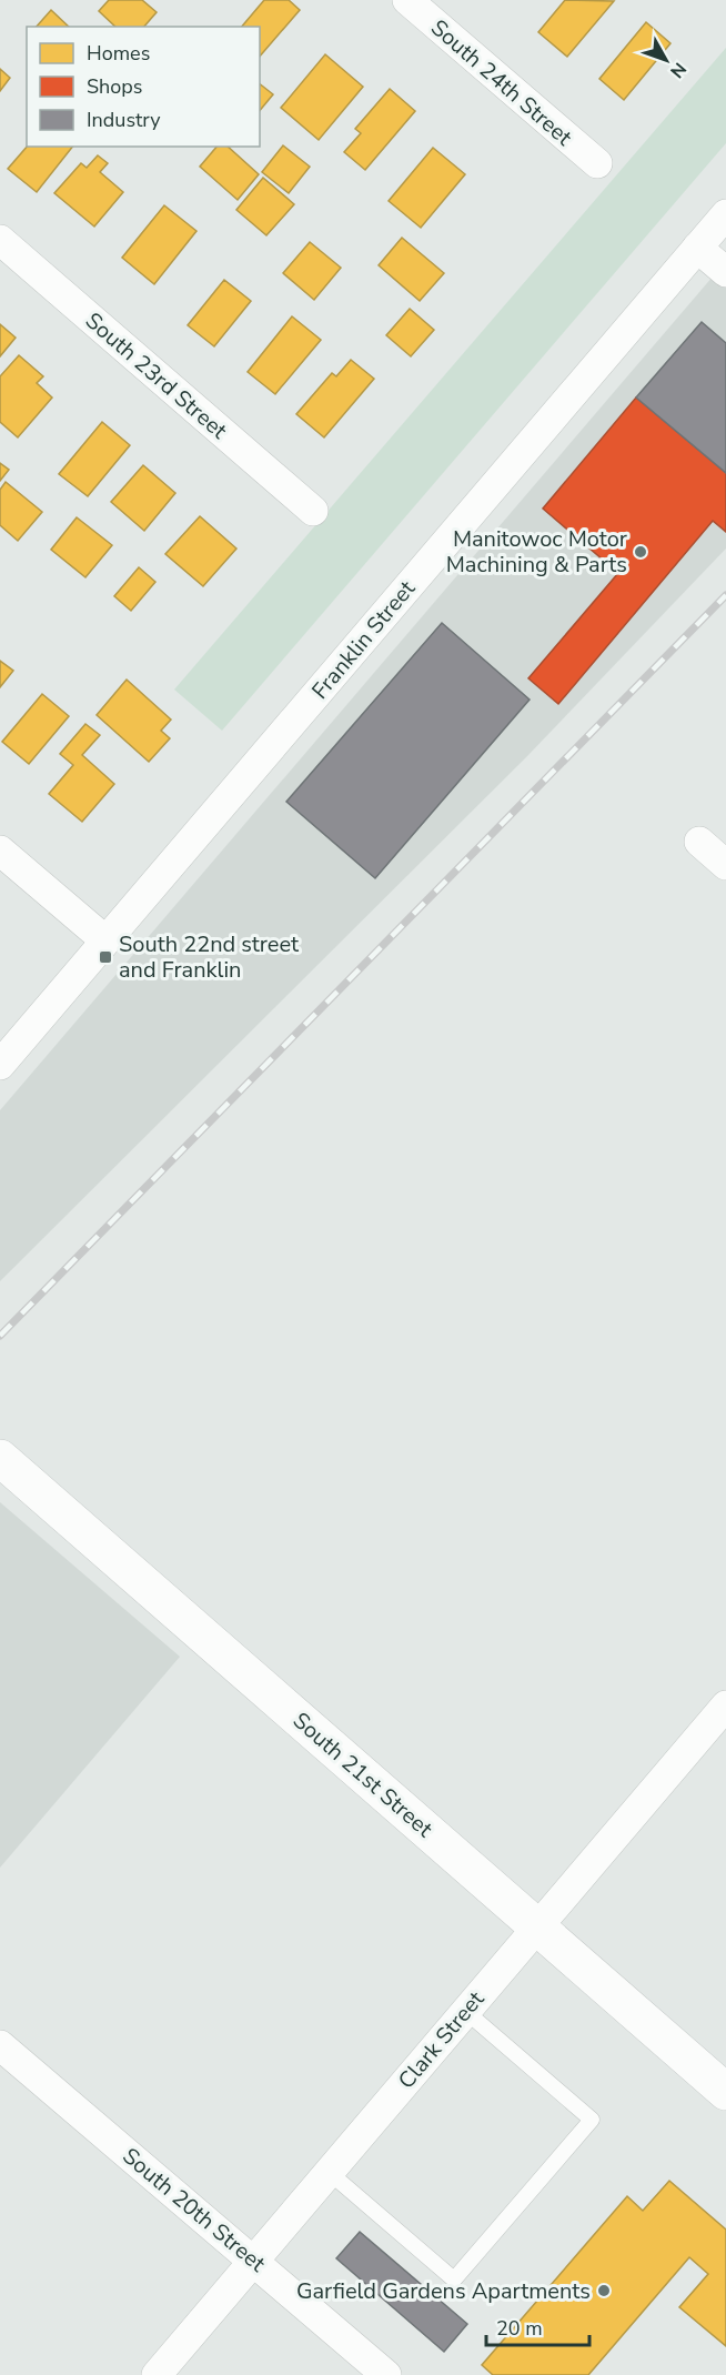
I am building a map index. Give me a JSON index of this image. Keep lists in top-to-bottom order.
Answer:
{
  "streets": {
    "main road": ["South 21st Street"],
    "street": [
      "South 24th Street",
      "South 23rd Street",
      "Franklin Street",
      "Clark Street",
      "South 20th Street"
    ]
  },
  "crossings": [
    ["South 21st Street", "Clark Street"],
    ["Clark Street", "South 20th Street"]
  ],
  "places": {
    "other": ["Manitowoc Motor Machining & Parts", "Garfield Gardens Apartments"],
    "transit": ["South 22nd street and Franklin"]
  },
  "legend": ["Homes", "Shops", "Industry"],
  "scale_bar": "20 m",
  "north": "bottom right"
}
